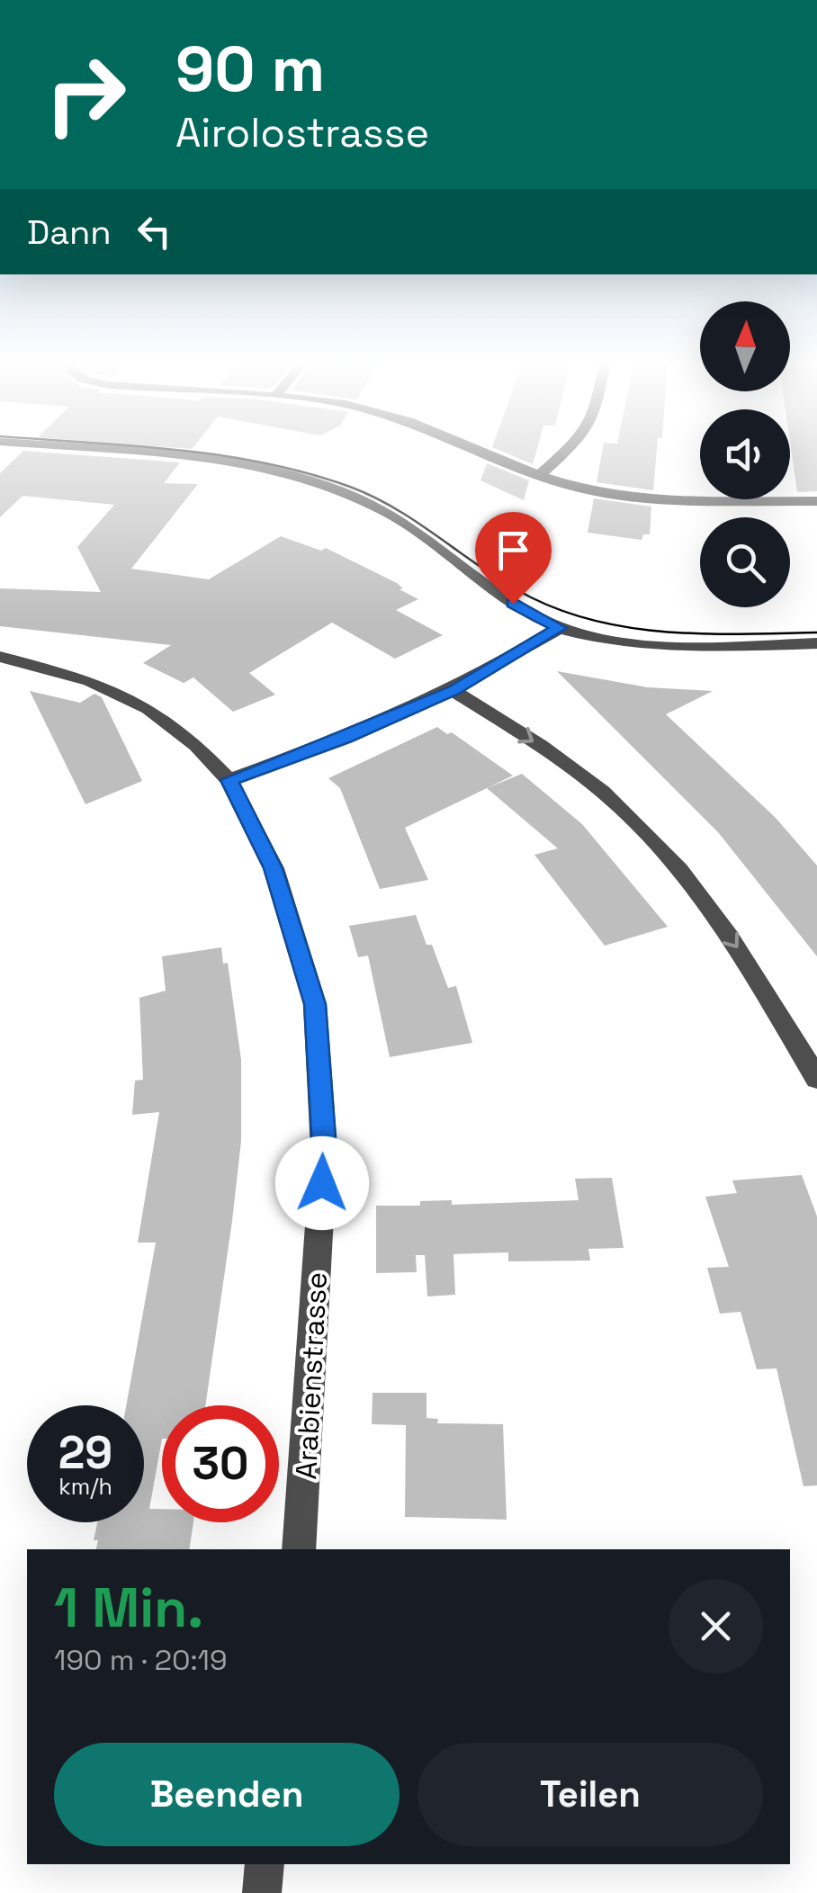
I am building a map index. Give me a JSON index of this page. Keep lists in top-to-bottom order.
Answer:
{
  "streets": {
    "street": ["Arabienstrasse"]
  },
  "north": "top",
  "page": {
    "turn": ["90 m", "Airolostrasse"],
    "then": "Dann",
    "speed": "29 km/h",
    "limit": "30",
    "heading": ["1 Min.", "190 m · 20:19"],
    "buttons": ["Beenden", "Teilen"]
  }
}
